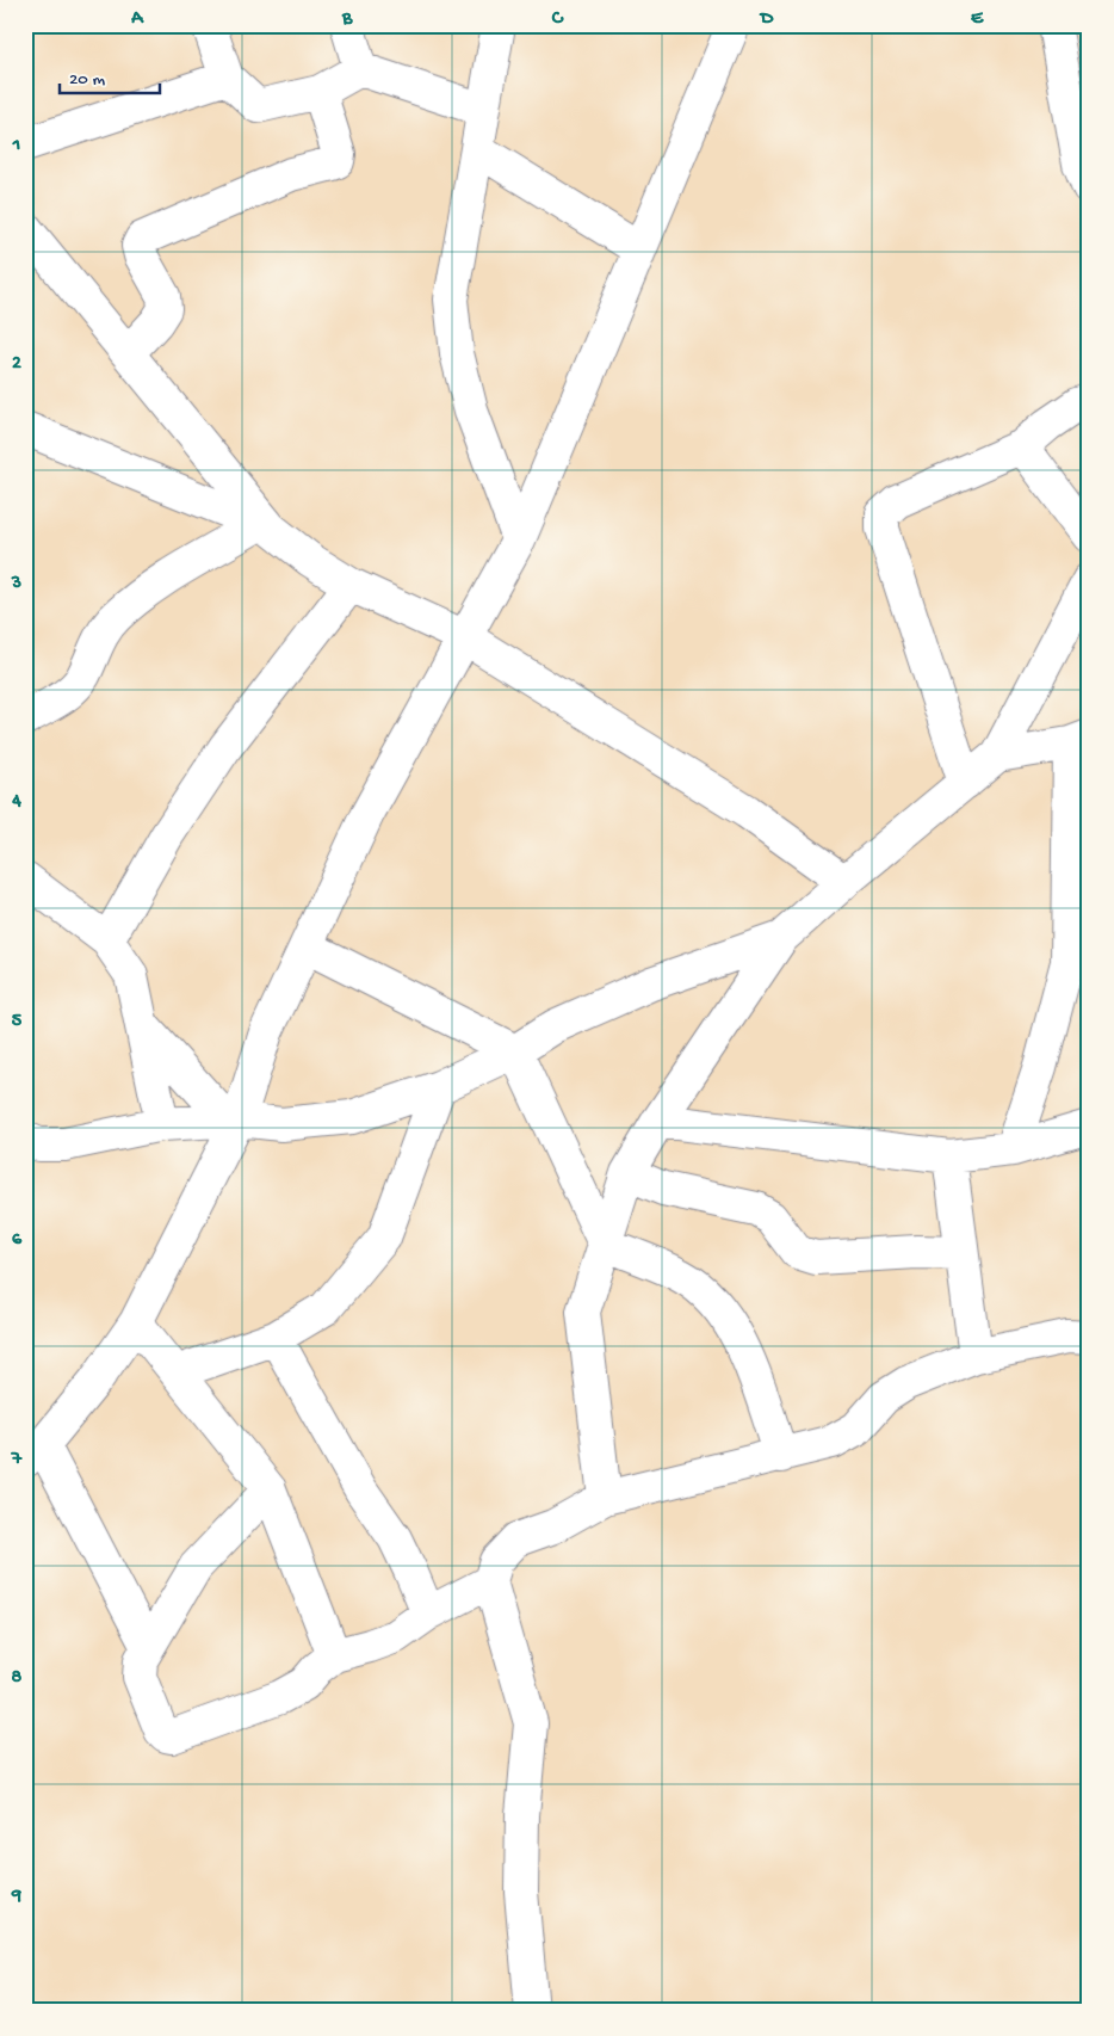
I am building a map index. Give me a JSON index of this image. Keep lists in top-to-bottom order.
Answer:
{
  "scale_bar": "20 m",
  "grid": {
    "columns": [
      "A",
      "B",
      "C",
      "D",
      "E"
    ],
    "rows": [
      "1",
      "2",
      "3",
      "4",
      "5",
      "6",
      "7",
      "8",
      "9"
    ]
  }
}
